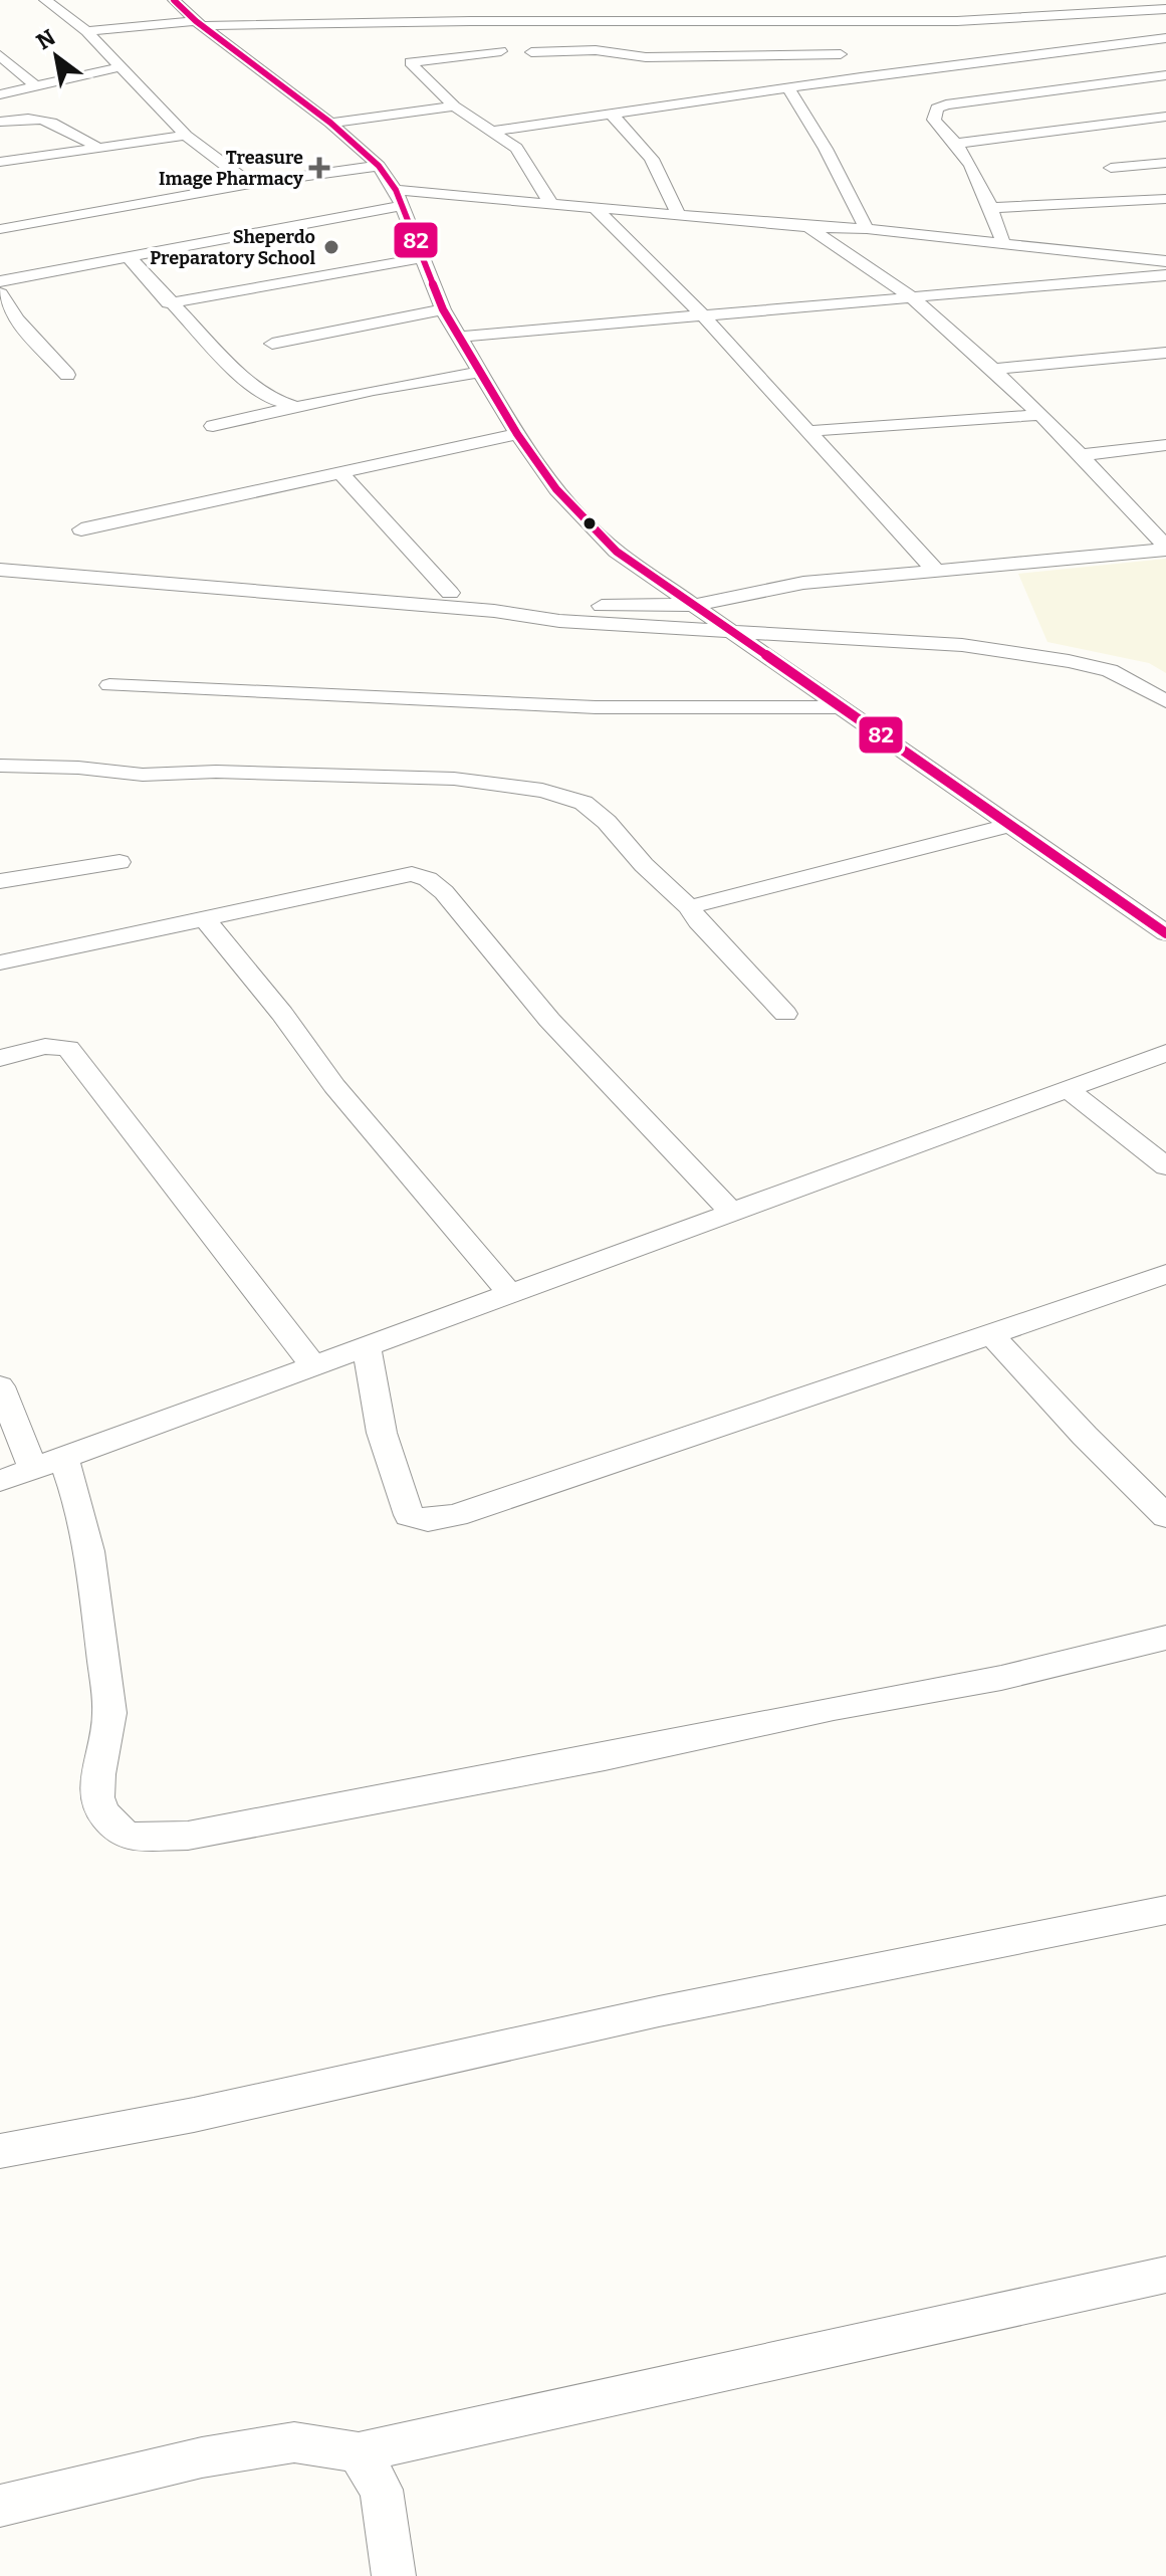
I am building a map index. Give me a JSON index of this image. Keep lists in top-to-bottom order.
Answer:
{
  "places": {
    "health": ["Treasure Image Pharmacy"],
    "other": ["Sheperdo Preparatory School"]
  },
  "lines": ["transit line 82"],
  "north": "top left"
}
